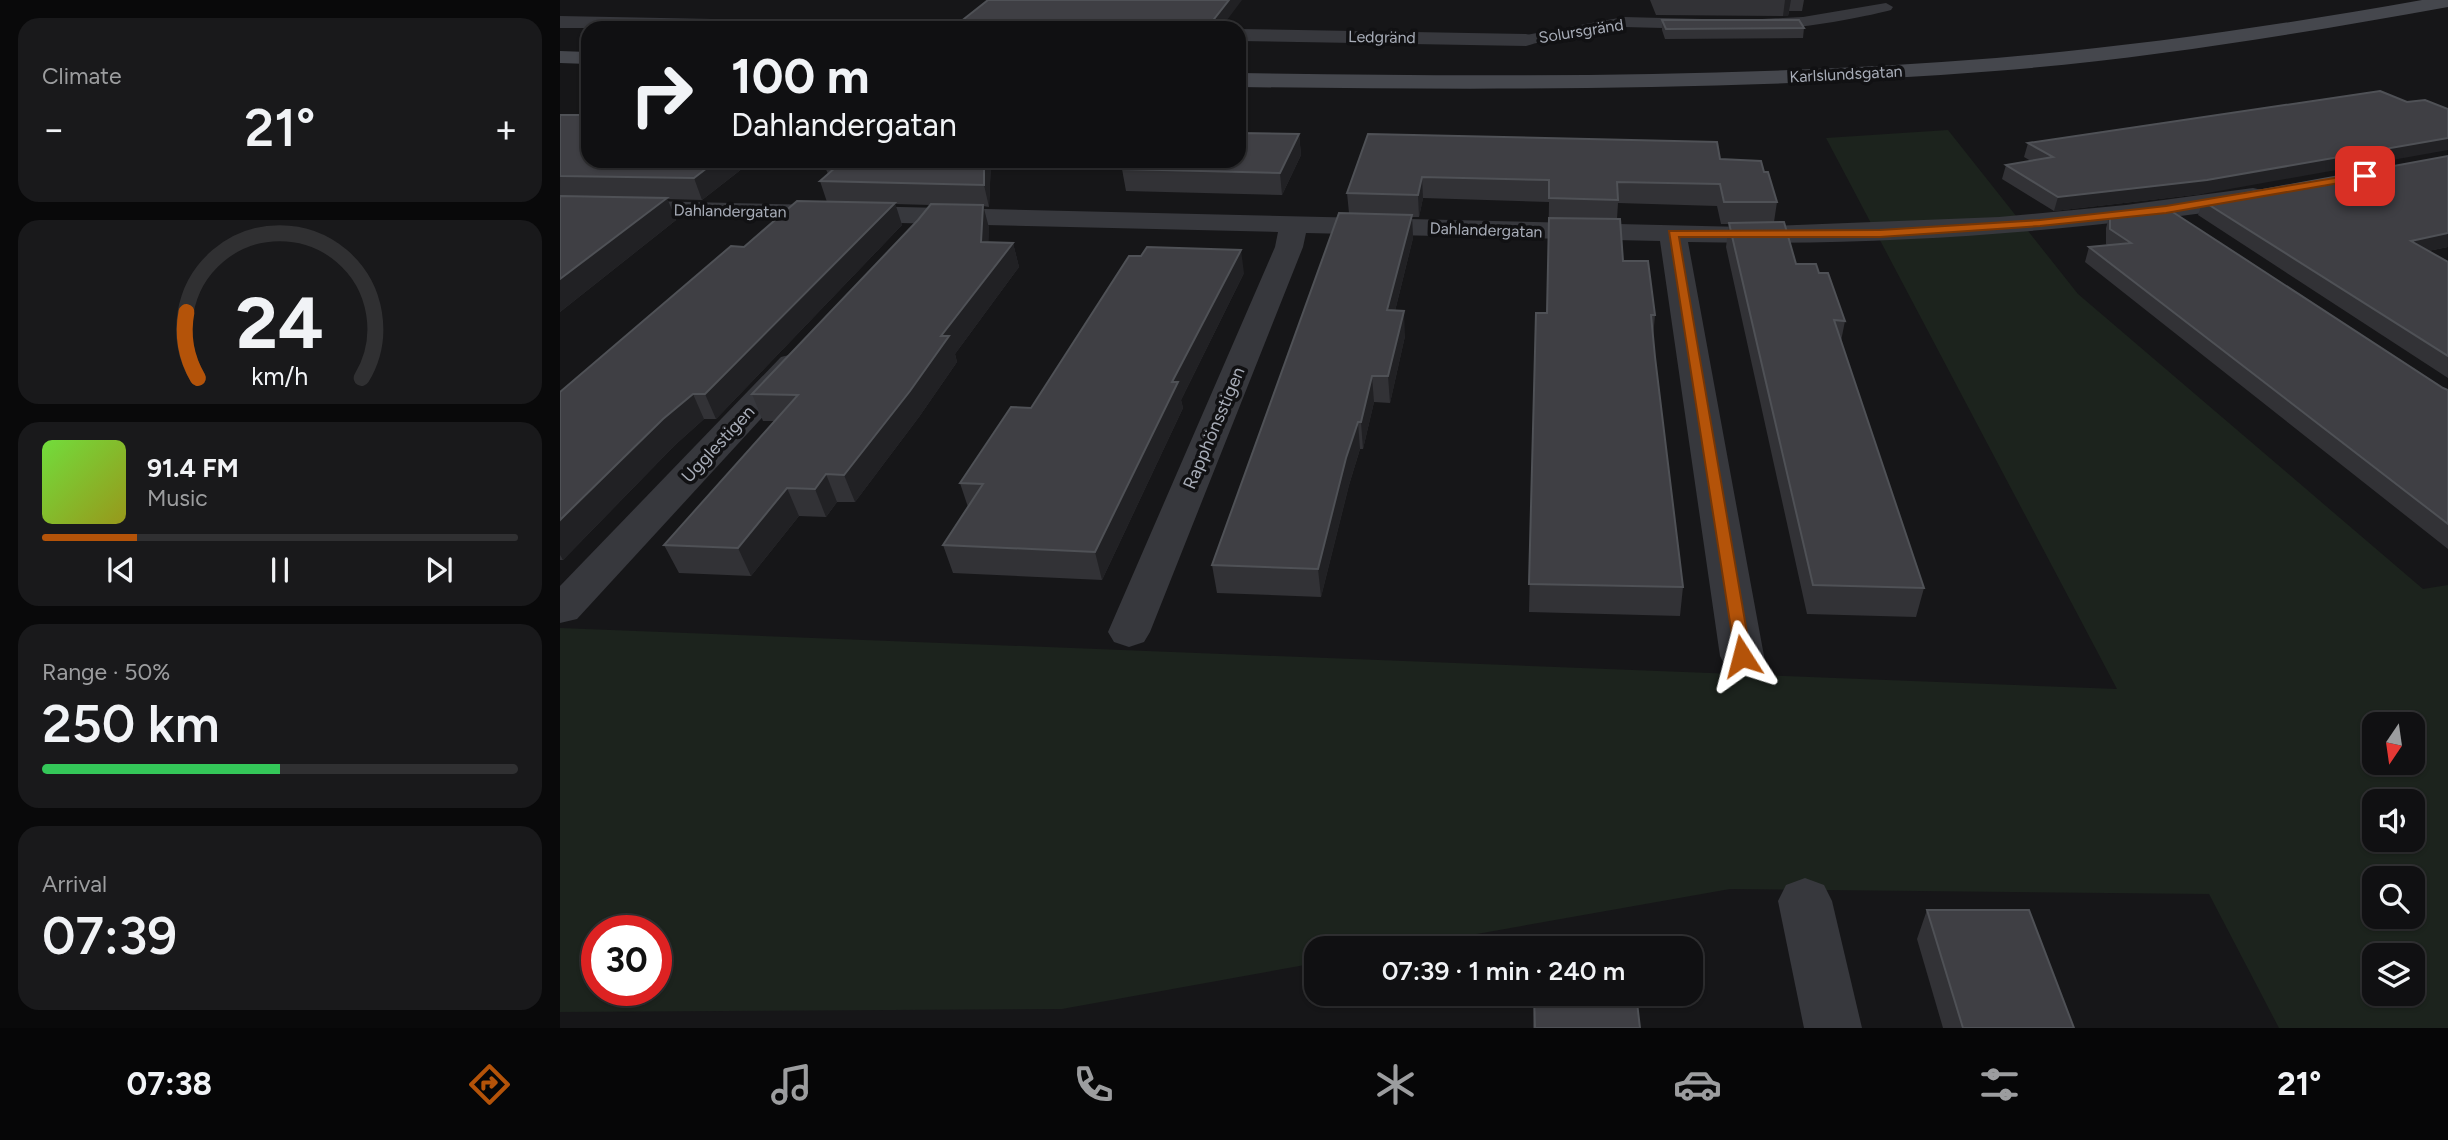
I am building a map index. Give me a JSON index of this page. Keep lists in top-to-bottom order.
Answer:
{
  "streets": {
    "main road": ["Karlslundsgatan"],
    "street": [
      "Ledgränd",
      "Dahlandergatan",
      "Rapphönsstigen",
      "Ugglestigen"
    ],
    "lane": ["Solursgränd"]
  },
  "crossings": [
    ["Solursgränd", "Ledgränd"],
    ["Dahlandergatan", "Rapphönsstigen"]
  ],
  "north": "bottom",
  "page": {
    "tile": [
      "Climate",
      ["Range · 50%", "250 km"],
      ["Arrival", "07:39"]
    ],
    "turn": ["100 m", "Dahlandergatan"],
    "heat": ["−", "21°", "+"],
    "song": ["91.4 FM", "Music"],
    "limit": "30",
    "trip": "07:39 · 1 min · 240 m",
    "tabs": ["07:38", "21°"],
    "gauge": ["24", "km/h"]
  }
}
